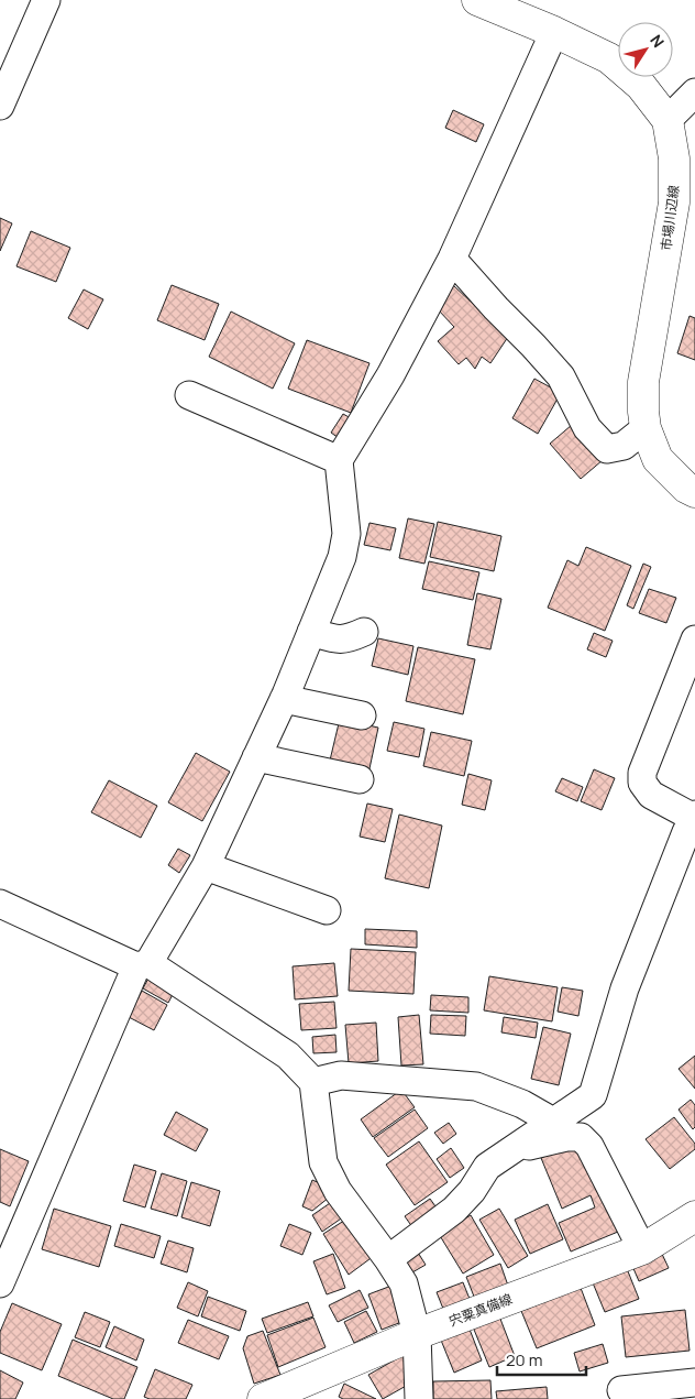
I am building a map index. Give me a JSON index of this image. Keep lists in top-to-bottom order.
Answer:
{
  "streets": {
    "main road": ["市場川辺線", "宍粟真備線"]
  },
  "scale_bar": "20 m",
  "north": "top right"
}
